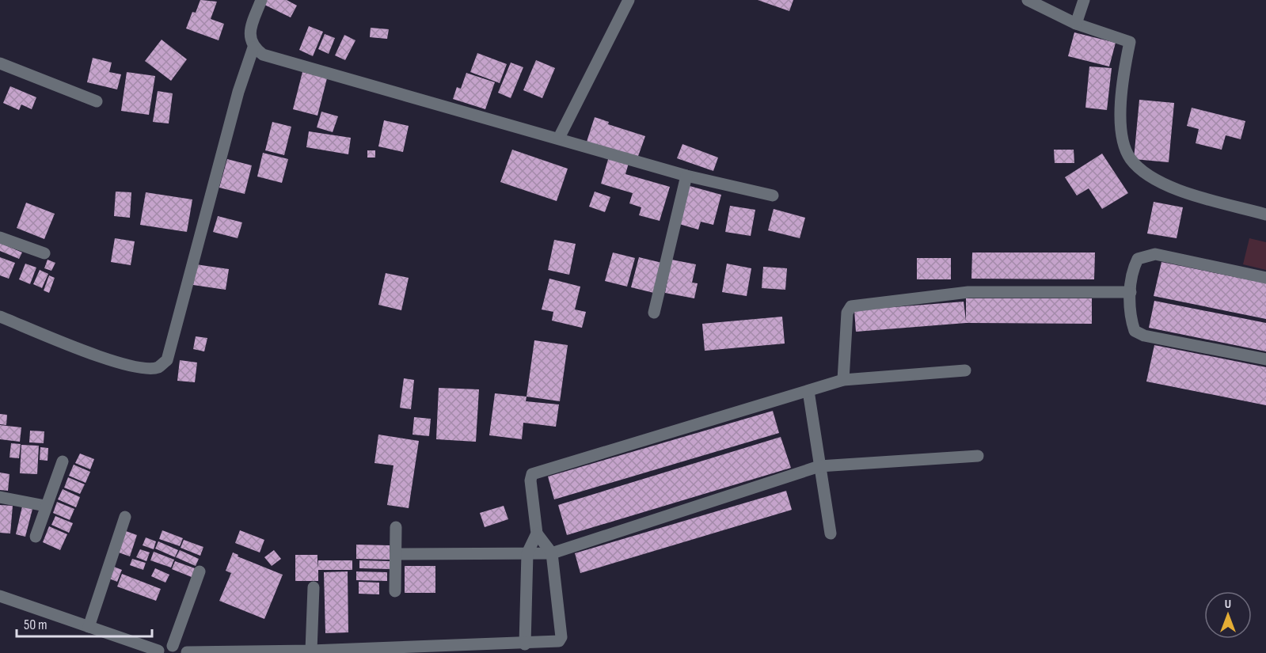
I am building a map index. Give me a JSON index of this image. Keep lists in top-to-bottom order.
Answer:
{
  "scale_bar": "50 m",
  "north": "top"
}
